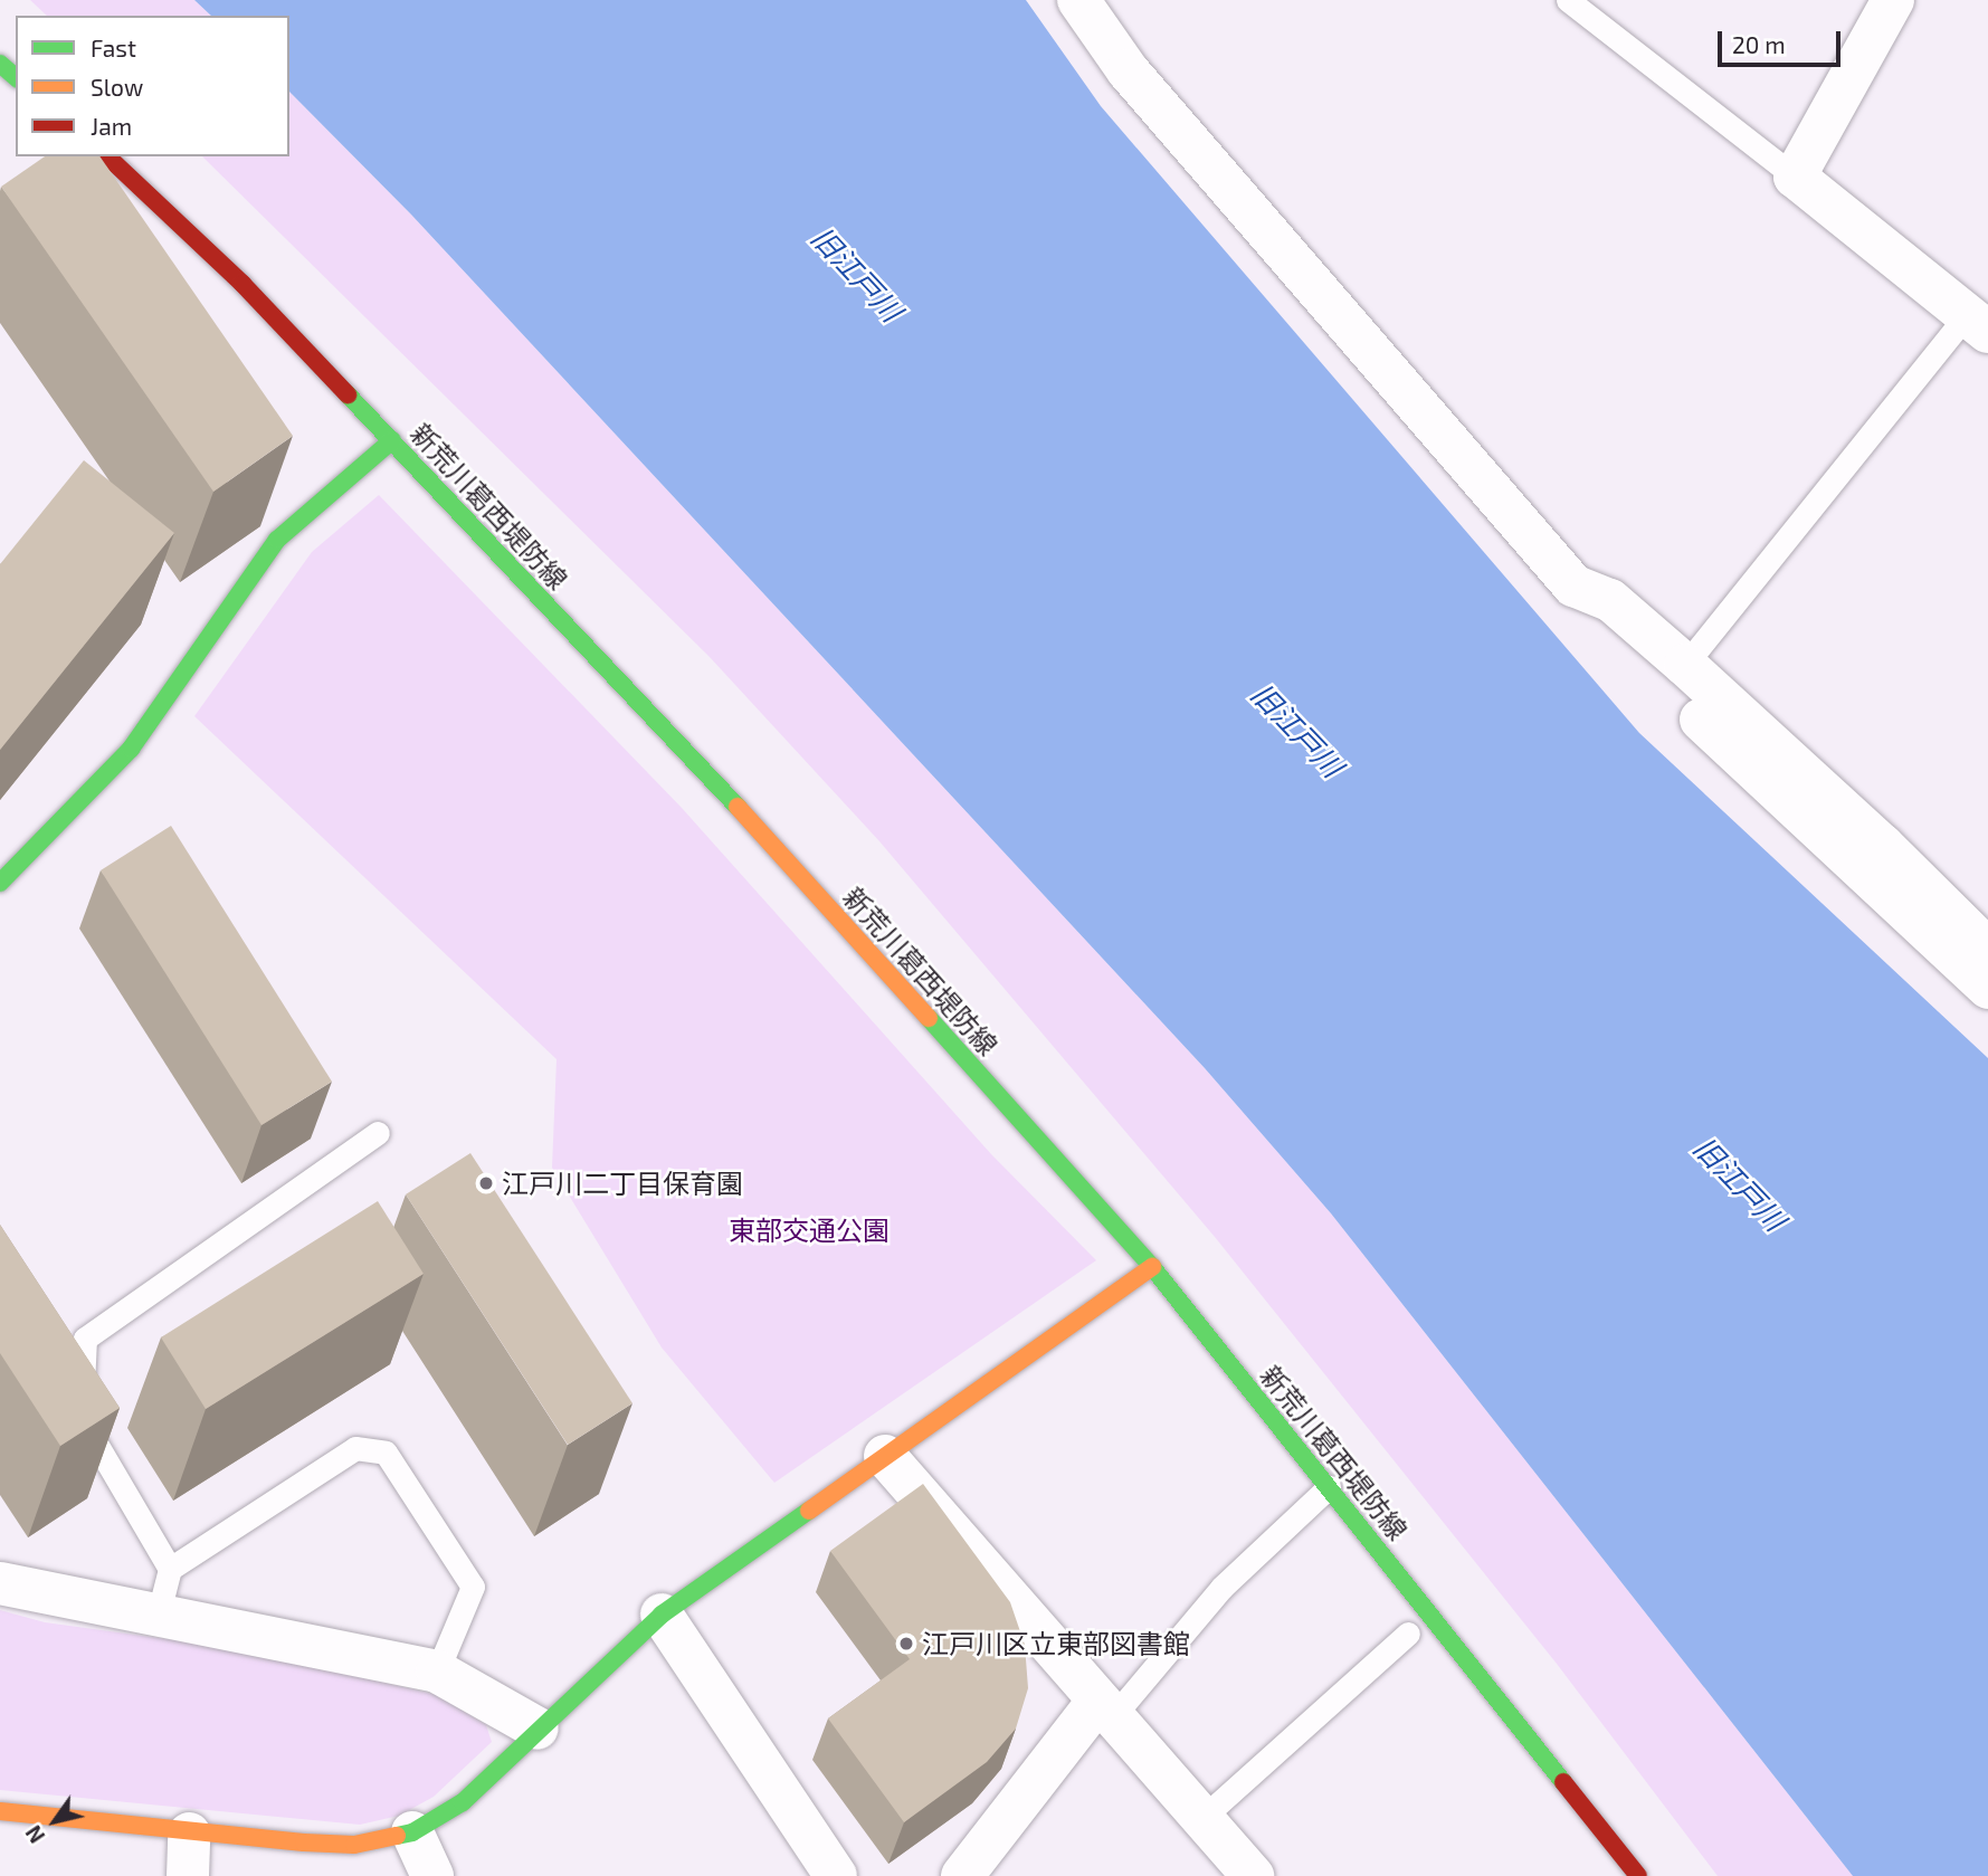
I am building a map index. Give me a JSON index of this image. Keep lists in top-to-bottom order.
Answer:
{
  "streets": {
    "main road": ["新荒川葛西堤防線"]
  },
  "water": ["旧江戸川"],
  "parks": ["東部交通公園"],
  "places": ["江戸川二丁目保育園", "江戸川区立東部図書館"],
  "legend": ["Fast", "Slow", "Jam"],
  "scale_bar": "20 m",
  "north": "bottom left"
}
